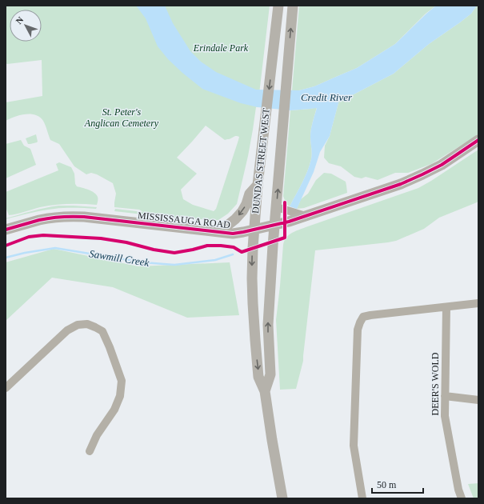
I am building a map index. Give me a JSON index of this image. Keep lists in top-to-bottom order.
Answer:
{
  "streets": {
    "main road": ["DUNDAS STREET WEST", "MISSISSAUGA ROAD"],
    "street": ["DEER'S WOLD"]
  },
  "crossings": [
    ["DUNDAS STREET WEST", "MISSISSAUGA ROAD"]
  ],
  "water": ["Credit River", "Sawmill Creek"],
  "parks": ["Erindale Park", "St. Peter's Anglican Cemetery"],
  "scale_bar": "50 m",
  "north": "top left"
}
